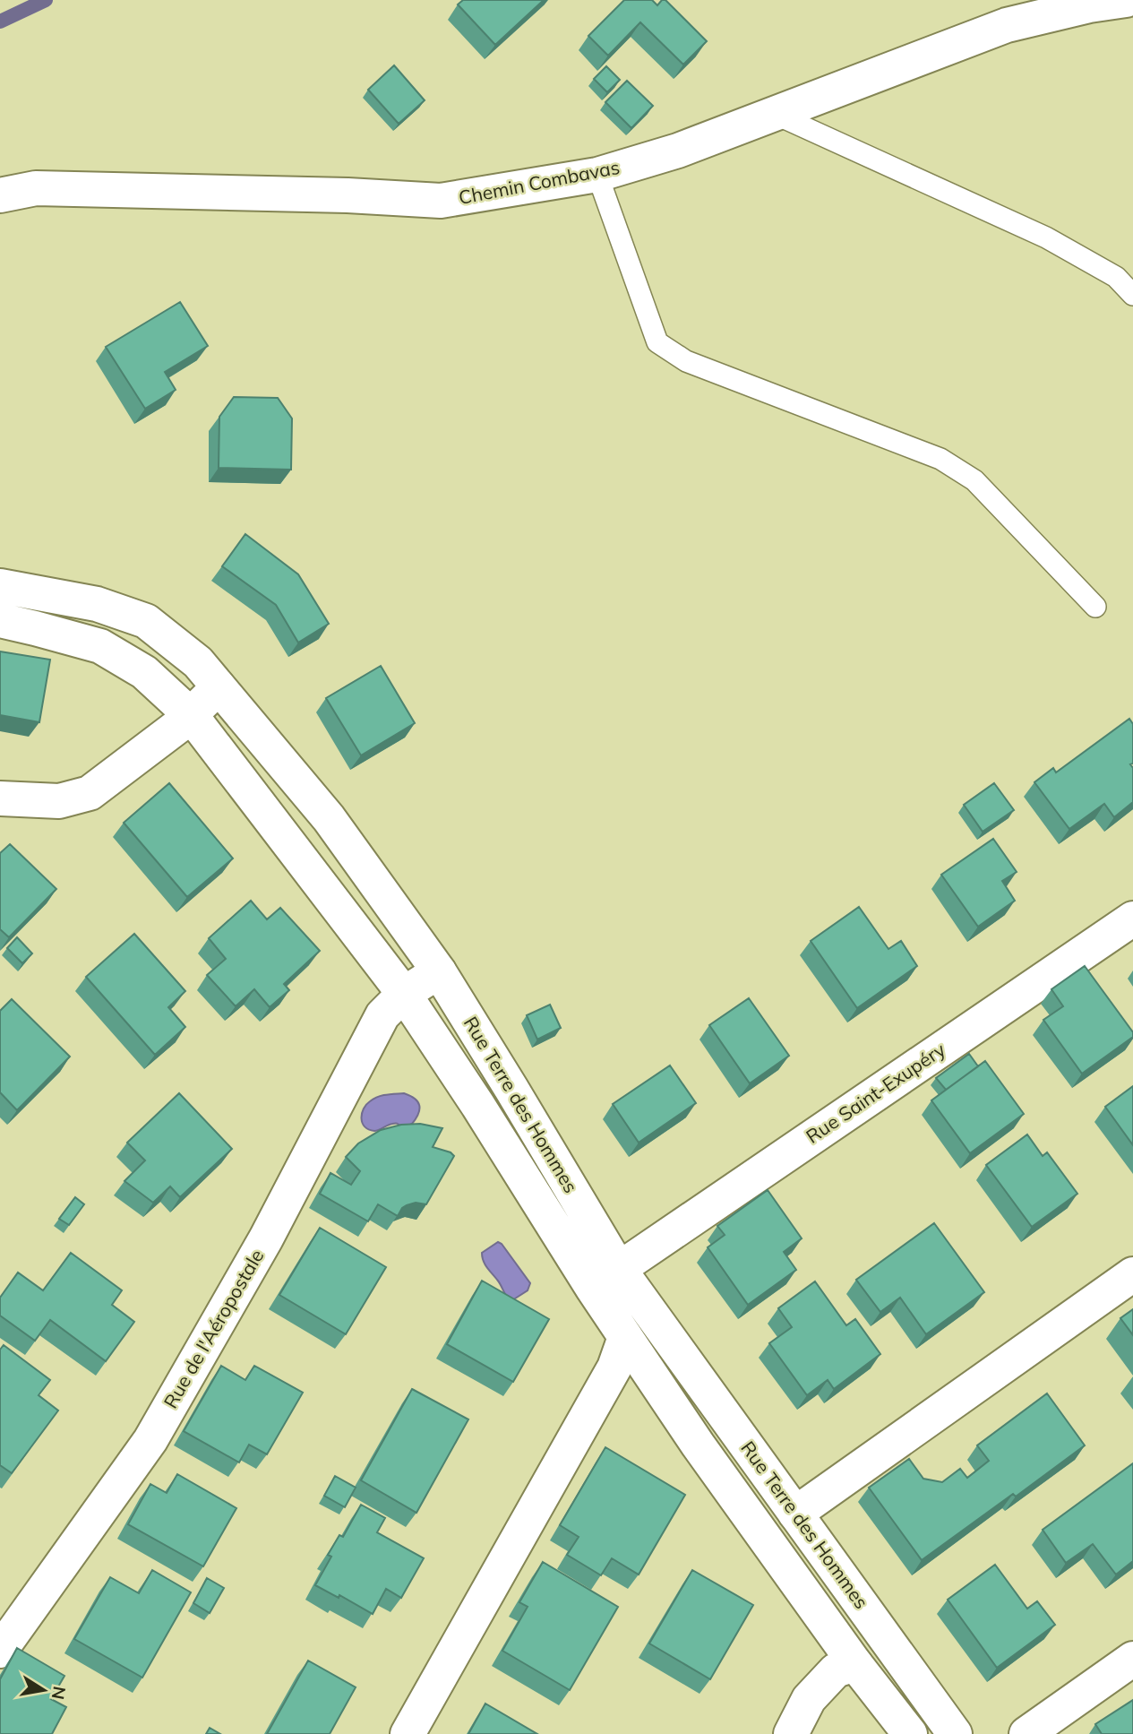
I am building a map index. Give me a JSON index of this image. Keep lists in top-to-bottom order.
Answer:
{
  "streets": {
    "street": [
      "Chemin Combavas",
      "Rue Saint-Exupéry",
      "Rue Terre des Hommes",
      "Rue de l'Aéropostale"
    ]
  },
  "crossings": [
    ["Rue Saint-Exupéry", "Rue Terre des Hommes"],
    ["Rue Terre des Hommes", "Rue de l'Aéropostale"]
  ],
  "north": "right"
}
